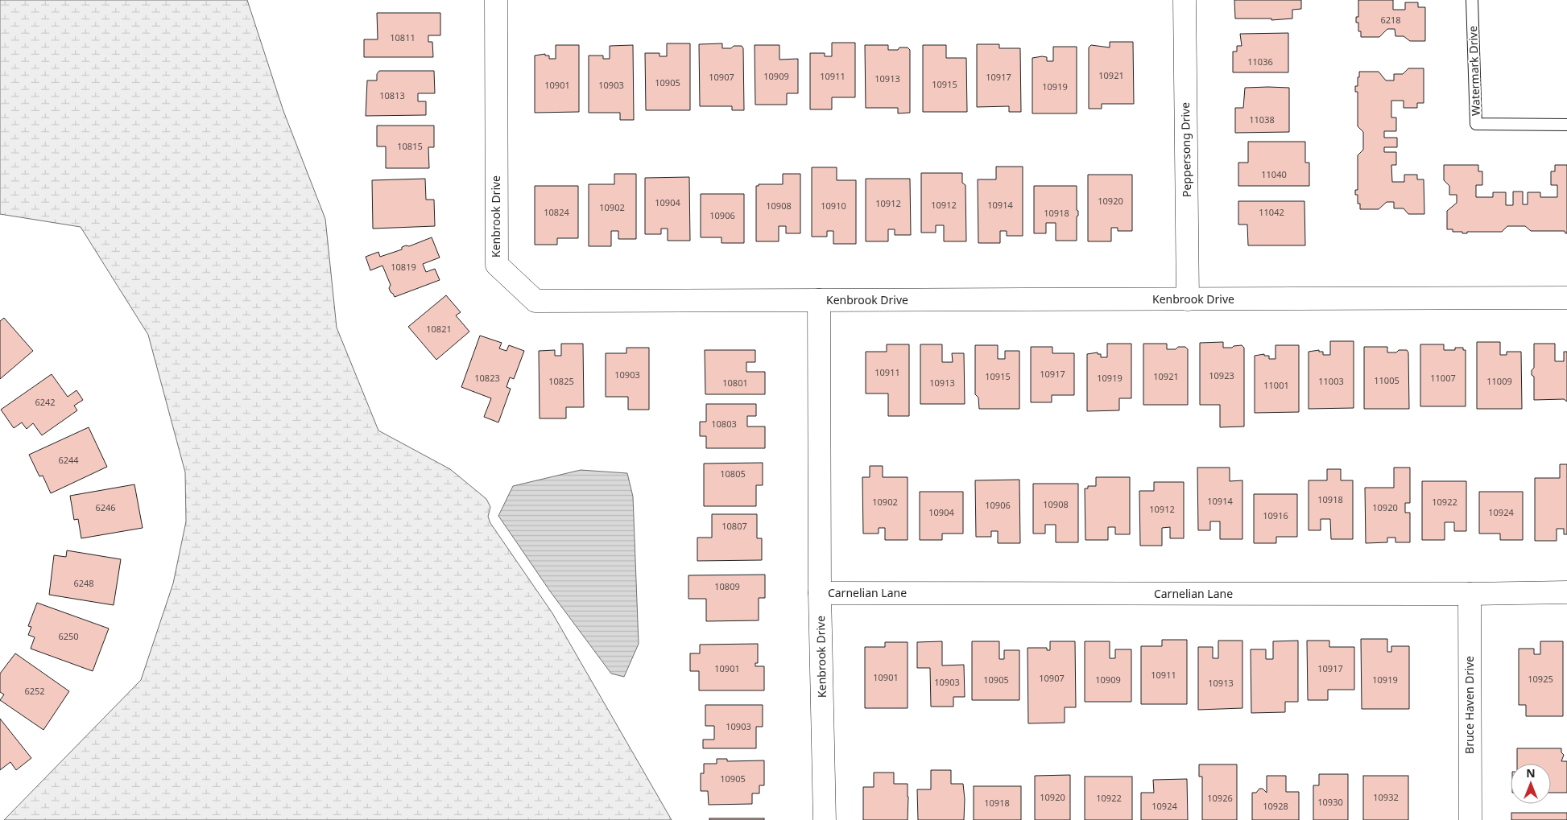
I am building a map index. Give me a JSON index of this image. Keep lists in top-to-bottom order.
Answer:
{
  "streets": {
    "street": [
      "Peppersong Drive",
      "Kenbrook Drive",
      "Carnelian Lane",
      "Bruce Haven Drive"
    ],
    "lane": ["Watermark Drive"]
  },
  "crossings": [
    ["Peppersong Drive", "Kenbrook Drive"],
    ["Kenbrook Drive", "Carnelian Lane"],
    ["Carnelian Lane", "Bruce Haven Drive"]
  ],
  "house_numbers": [
    "6218",
    "10811",
    "11036",
    "10921",
    "10909",
    "10911",
    "10907",
    "10917",
    "10913",
    "10905",
    "10915",
    "10901",
    "10903",
    "10919",
    "10813",
    "11038",
    "10815",
    "11040",
    "10920",
    "10904",
    "10912",
    "10912",
    "10914",
    "10908",
    "10910",
    "10902",
    "10824",
    "11042",
    "10918",
    "10906",
    "10819",
    "10821",
    "10911",
    "10917",
    "10903",
    "10923",
    "10915",
    "10921",
    "10823",
    "10919",
    "11007",
    "11005",
    "10825",
    "11003",
    "11009",
    "10801",
    "10913",
    "11001",
    "6242",
    "10803",
    "6244",
    "10805",
    "10918",
    "10914",
    "10902",
    "10922",
    "10908",
    "10906",
    "6246",
    "10920",
    "10912",
    "10904",
    "10924",
    "10916",
    "10807",
    "6248",
    "10809",
    "6250",
    "10901",
    "10917",
    "10911",
    "10901",
    "10907",
    "10925",
    "10905",
    "10909",
    "10919",
    "10903",
    "10913",
    "6252",
    "10903",
    "10905",
    "10920",
    "10932",
    "10922",
    "10926",
    "10930",
    "10918",
    "10924",
    "10928"
  ],
  "north": "top"
}
